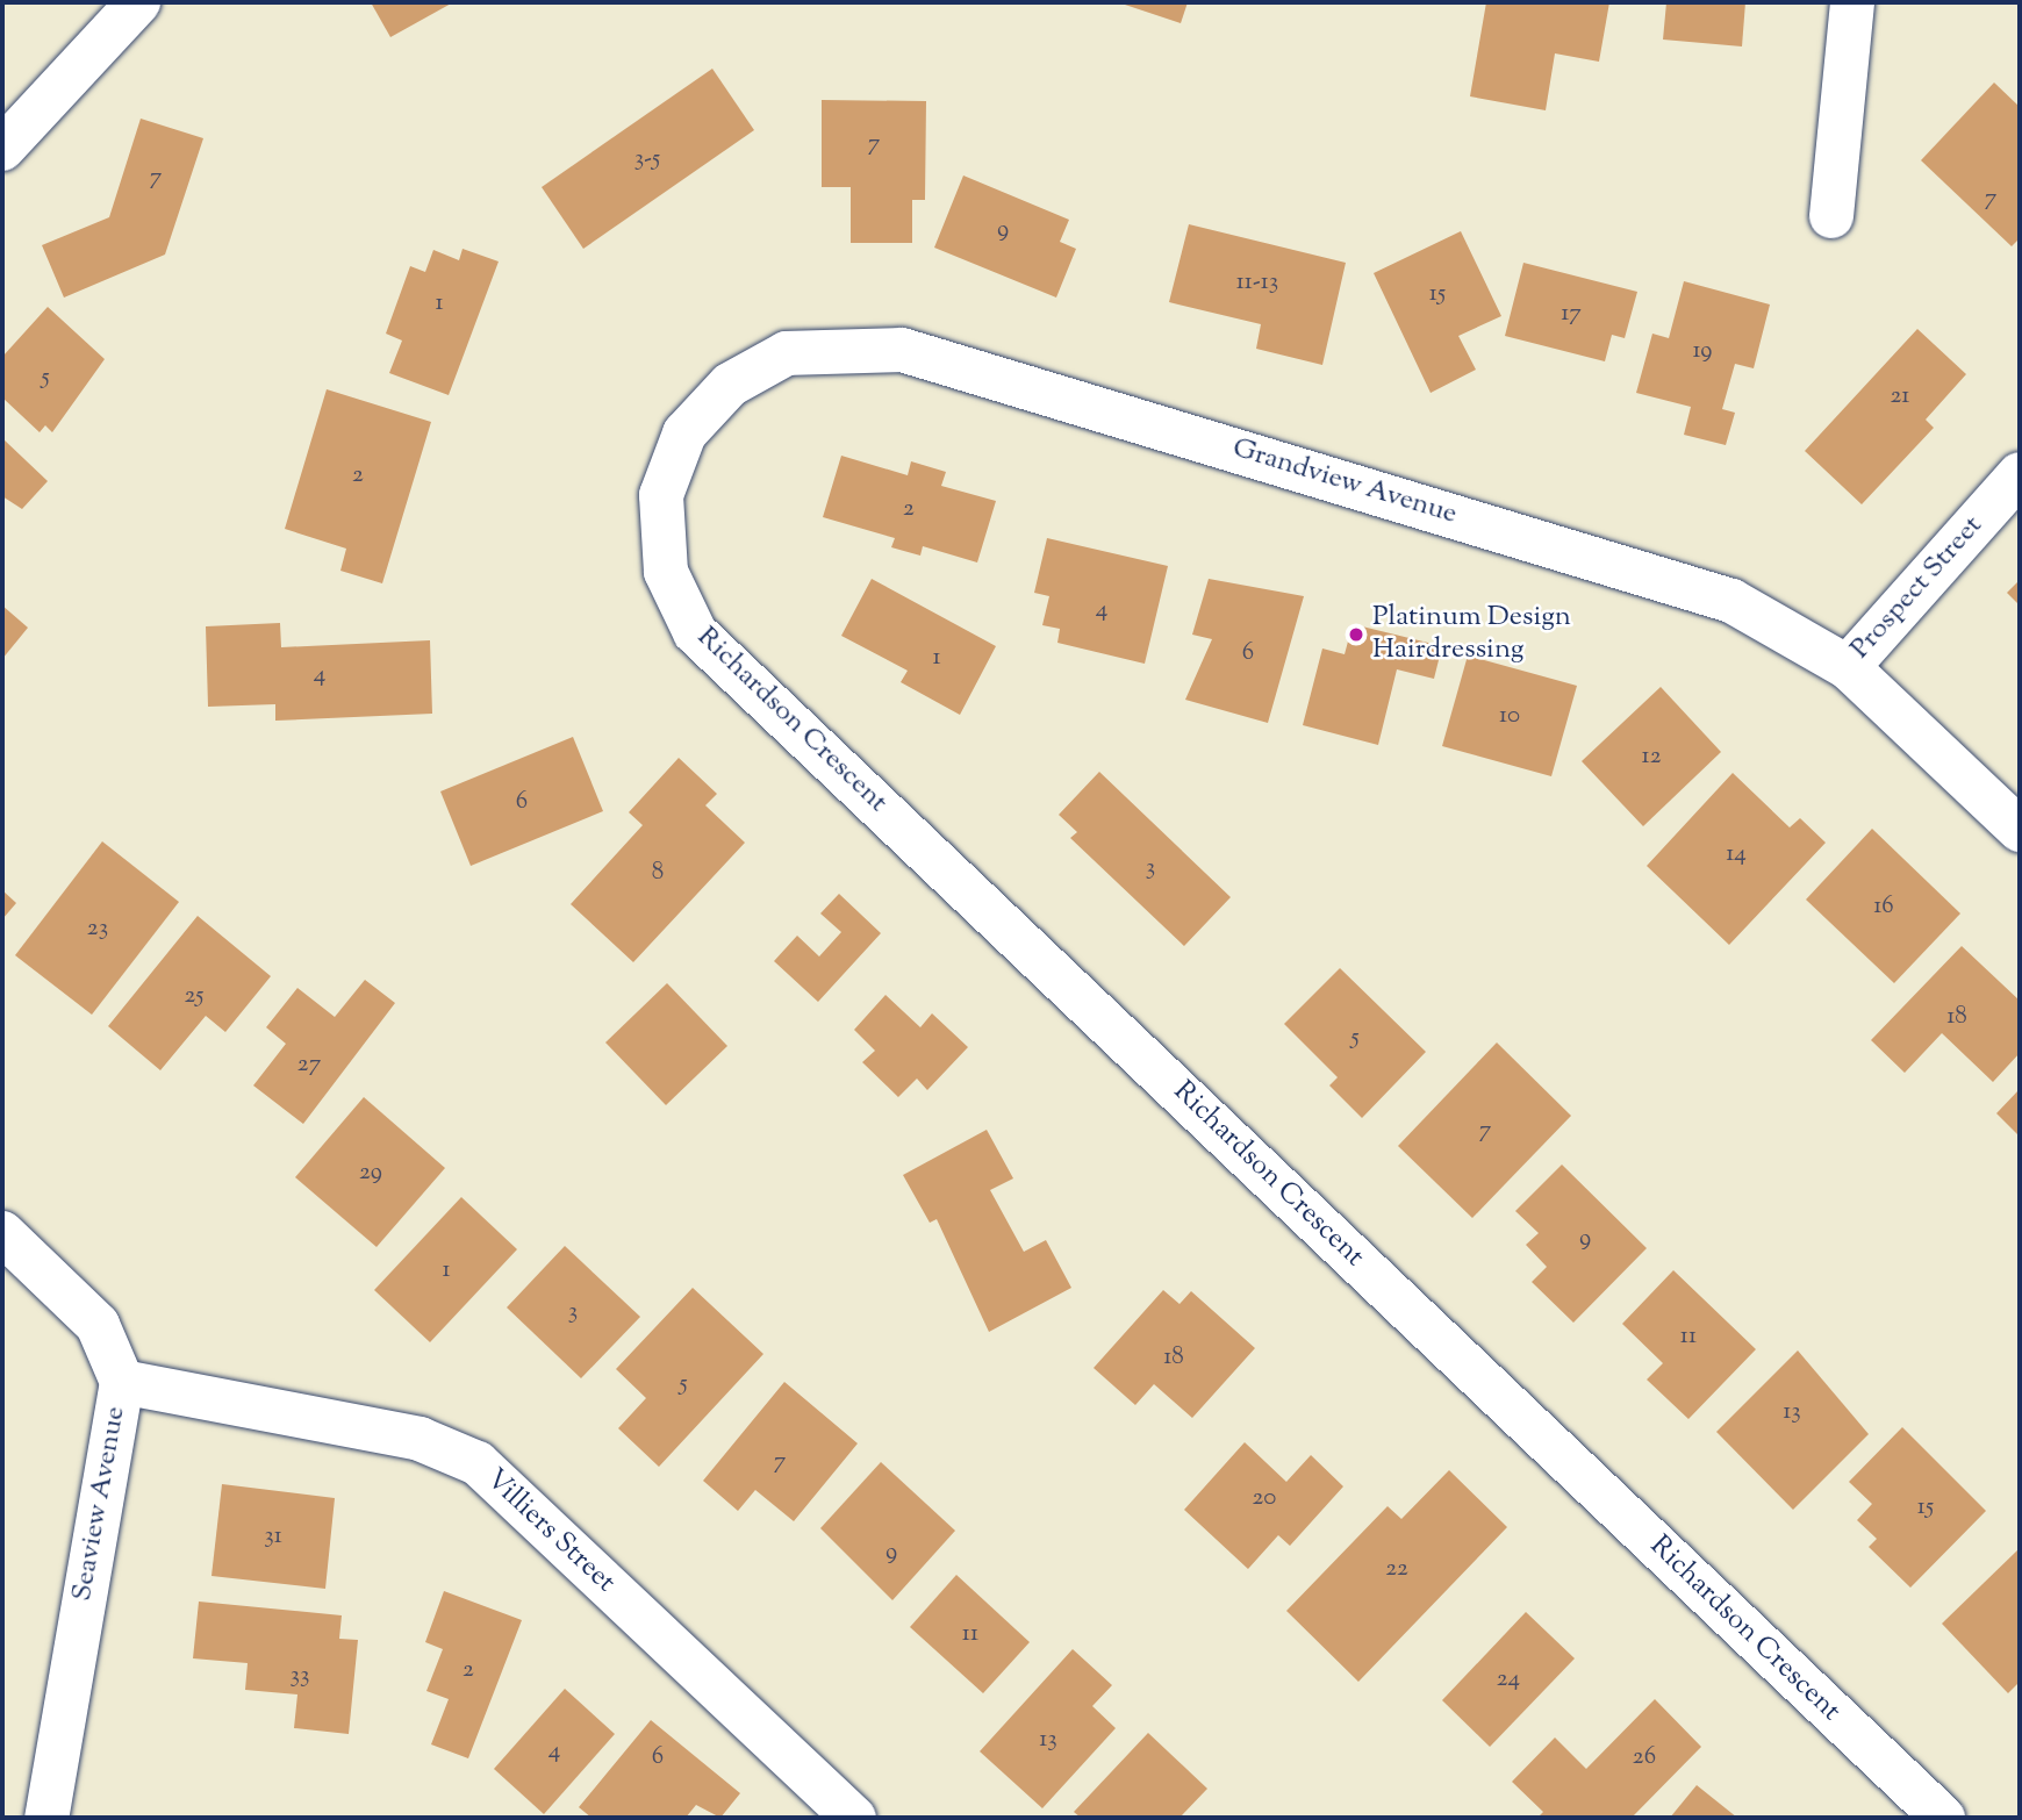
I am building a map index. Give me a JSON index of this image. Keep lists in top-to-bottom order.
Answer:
{
  "streets": {
    "street": [
      "Grandview Avenue",
      "Prospect Street",
      "Richardson Crescent",
      "Seaview Avenue",
      "Villiers Street"
    ]
  },
  "crossings": [
    ["Grandview Avenue", "Prospect Street"],
    ["Grandview Avenue", "Richardson Crescent"],
    ["Seaview Avenue", "Villiers Street"]
  ],
  "places": ["Platinum Design Hairdressing"],
  "house_numbers": [
    "7",
    "3-5",
    "7",
    "7",
    "9",
    "11-13",
    "15",
    "1",
    "17",
    "19",
    "5",
    "21",
    "2",
    "2",
    "4",
    "6",
    "1",
    "4",
    "10",
    "12",
    "6",
    "14",
    "3",
    "8",
    "16",
    "23",
    "25",
    "18",
    "5",
    "27",
    "7",
    "29",
    "9",
    "1",
    "3",
    "11",
    "18",
    "5",
    "13",
    "7",
    "20",
    "15",
    "31",
    "9",
    "22",
    "11",
    "2",
    "33",
    "24",
    "13",
    "4",
    "6",
    "26"
  ]
}
